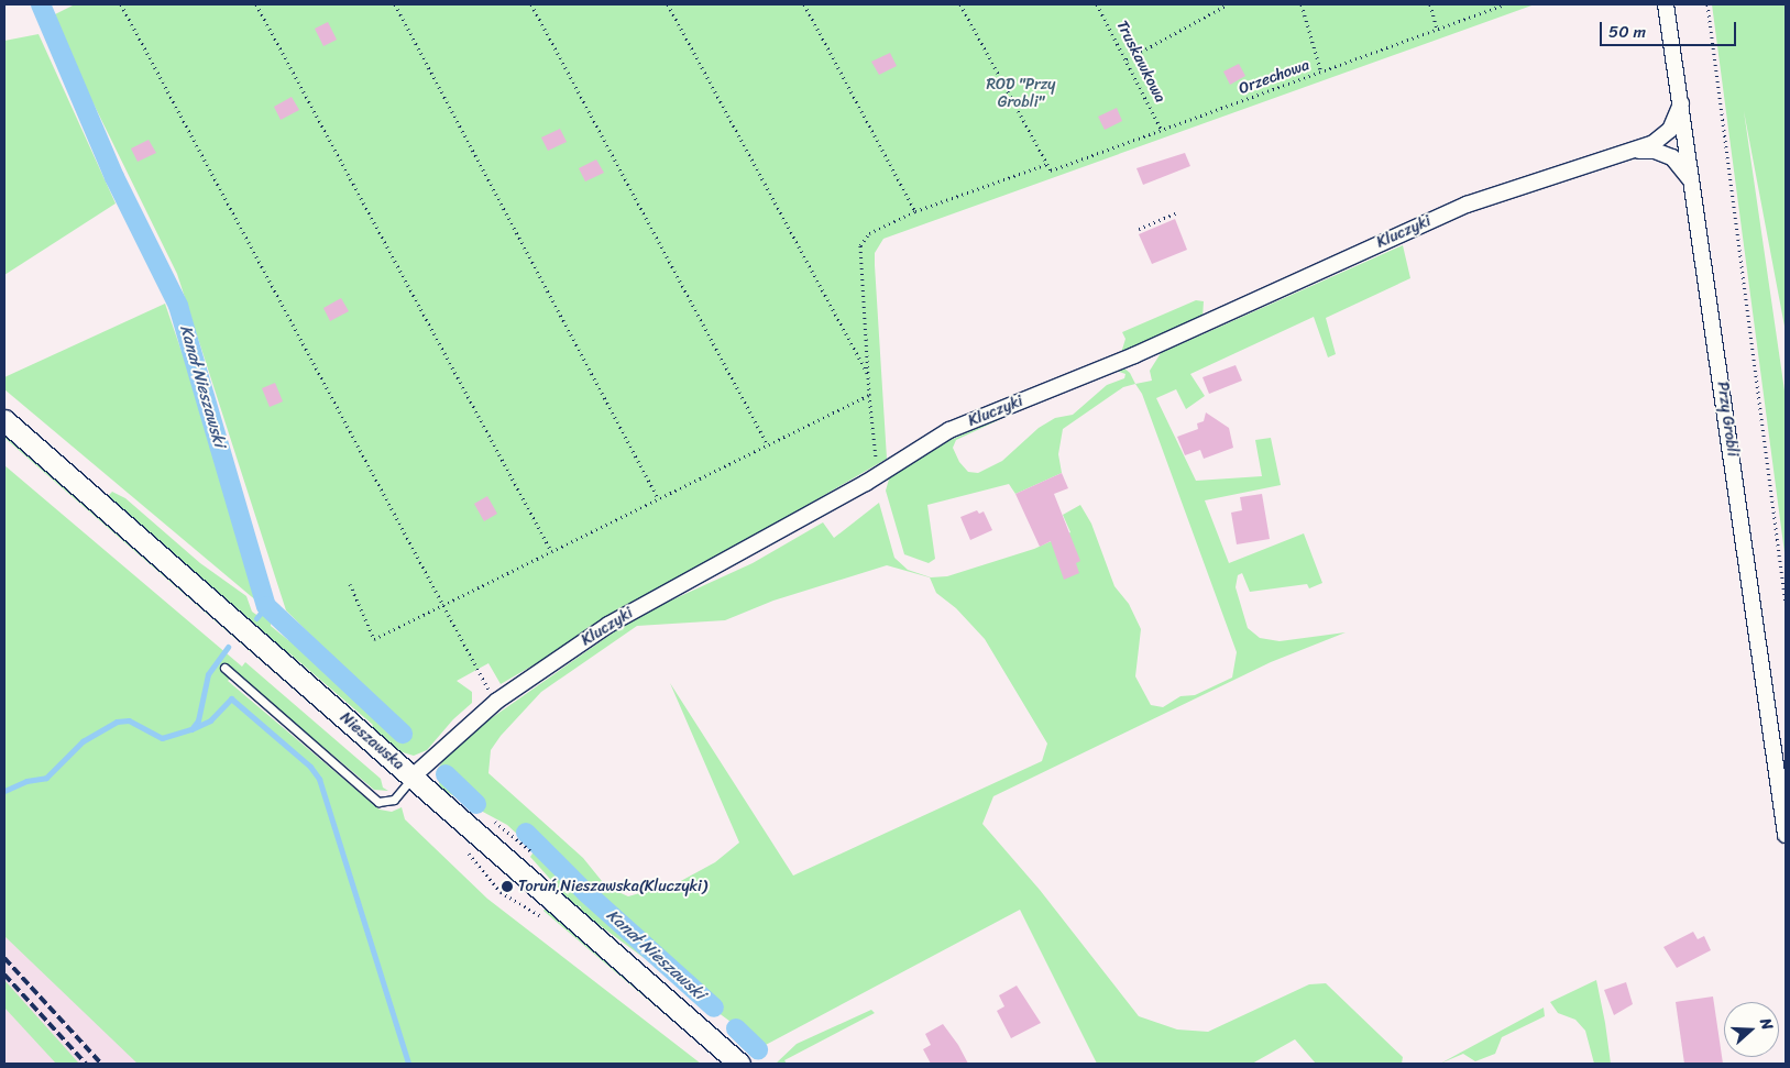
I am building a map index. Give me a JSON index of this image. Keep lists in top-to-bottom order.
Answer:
{
  "streets": {
    "main road": ["Nieszawska"],
    "street": ["Kluczyki", "Przy Grobli"],
    "path": ["Truskawkowa", "Orzechowa"]
  },
  "crossings": [
    ["Truskawkowa", "Orzechowa"],
    ["Kluczyki", "Przy Grobli"],
    ["Kluczyki", "Nieszawska"]
  ],
  "water": ["Kanał Nieszawski"],
  "parks": ["ROD \"Przy Grobli\""],
  "places": ["Toruń,Nieszawska(Kluczyki)"],
  "scale_bar": "50 m",
  "north": "right"
}
